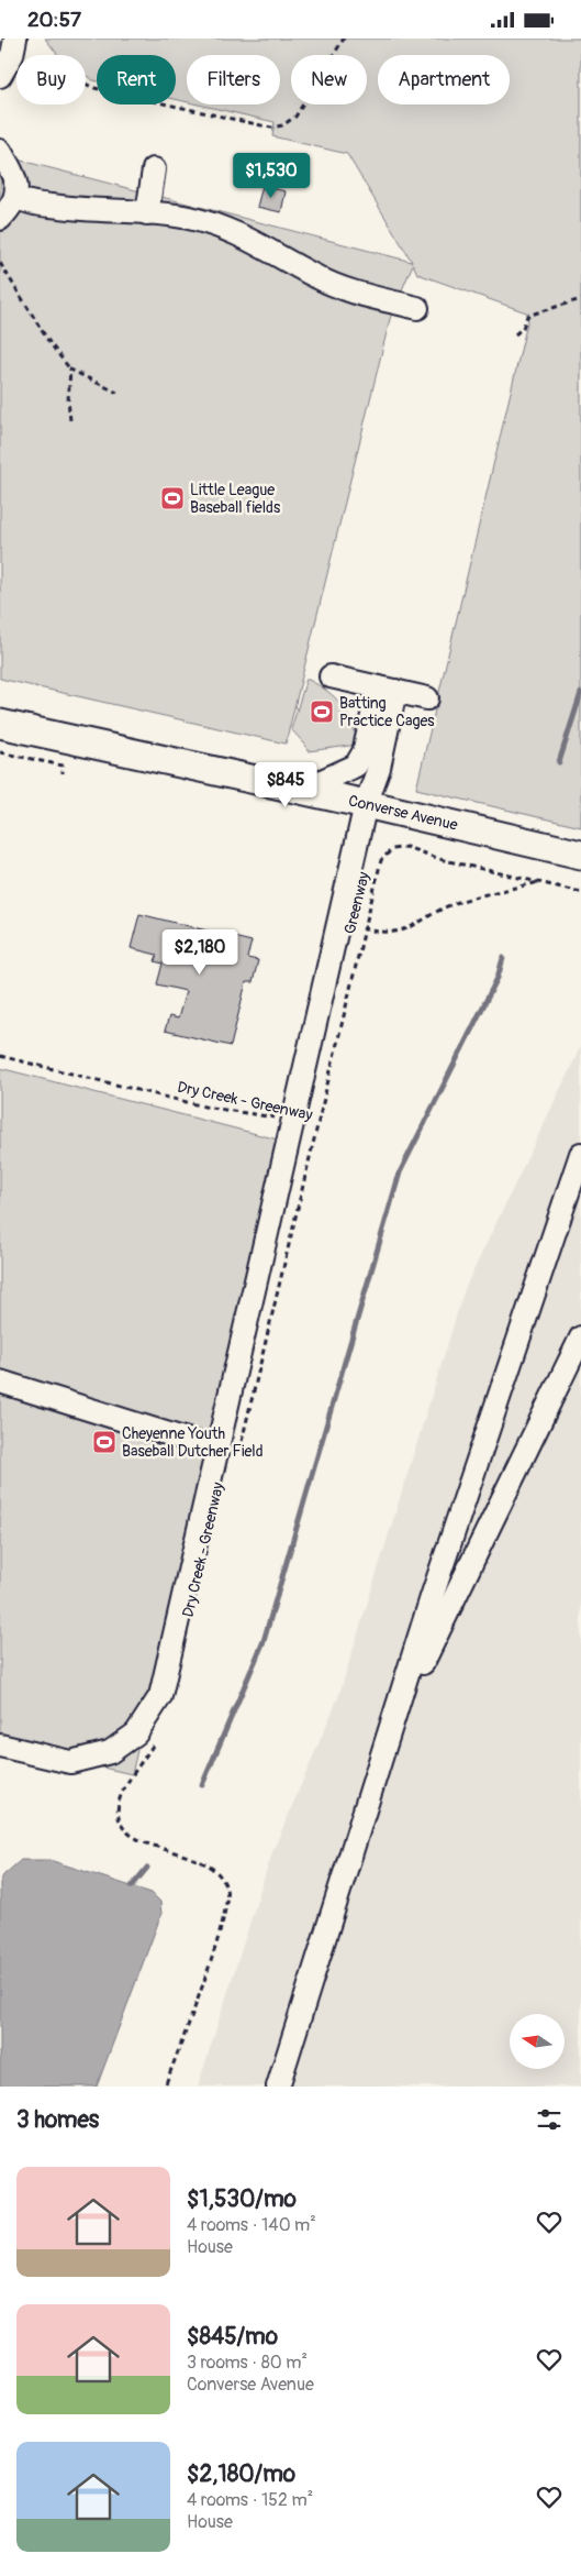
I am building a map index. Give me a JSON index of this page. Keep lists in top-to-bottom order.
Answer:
{
  "streets": {
    "main road": ["Converse Avenue"],
    "path": ["Greenway", "Dry Creek - Greenway"]
  },
  "crossings": [
    ["Greenway", "Dry Creek - Greenway"]
  ],
  "places": {
    "sports": ["Little League Baseball fields", "Batting Practice Cages", "Cheyenne Youth Baseball Dutcher Field"]
  },
  "north": "left",
  "page": {
    "status": "20:57",
    "chip": [
      "Buy",
      "Rent",
      "Filters",
      "New",
      "Apartment"
    ],
    "price": ["$1,530", "$845", "$2,180"],
    "heading": "3 homes",
    "list": [
      {
        "name": "$1,530/mo",
        "note": "4 rooms · 140 m² · House"
      },
      {
        "name": "$845/mo",
        "note": "3 rooms · 80 m² · Converse Avenue"
      },
      {
        "name": "$2,180/mo",
        "note": "4 rooms · 152 m² · House"
      }
    ]
  }
}
